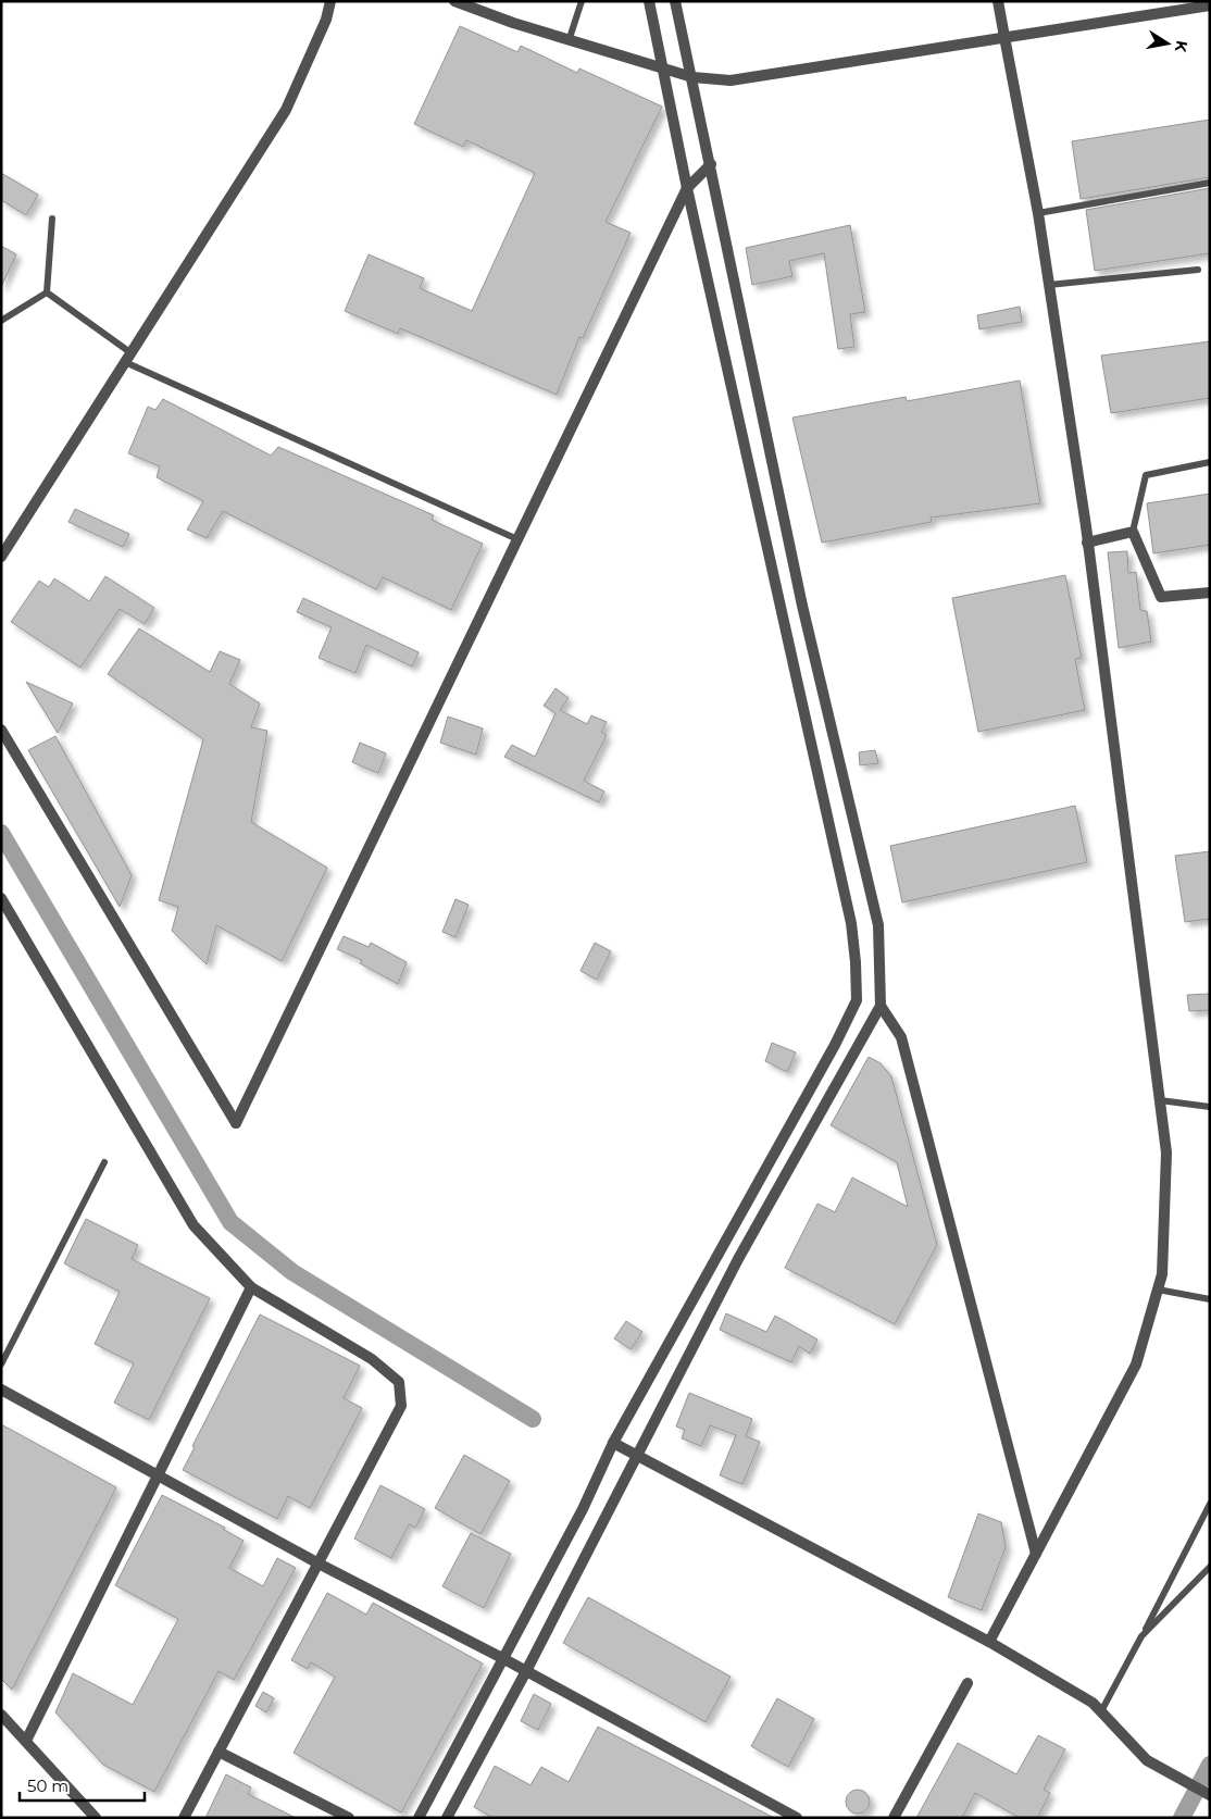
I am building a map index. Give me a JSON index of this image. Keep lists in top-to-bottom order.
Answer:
{
  "scale_bar": "50 m",
  "north": "right"
}
